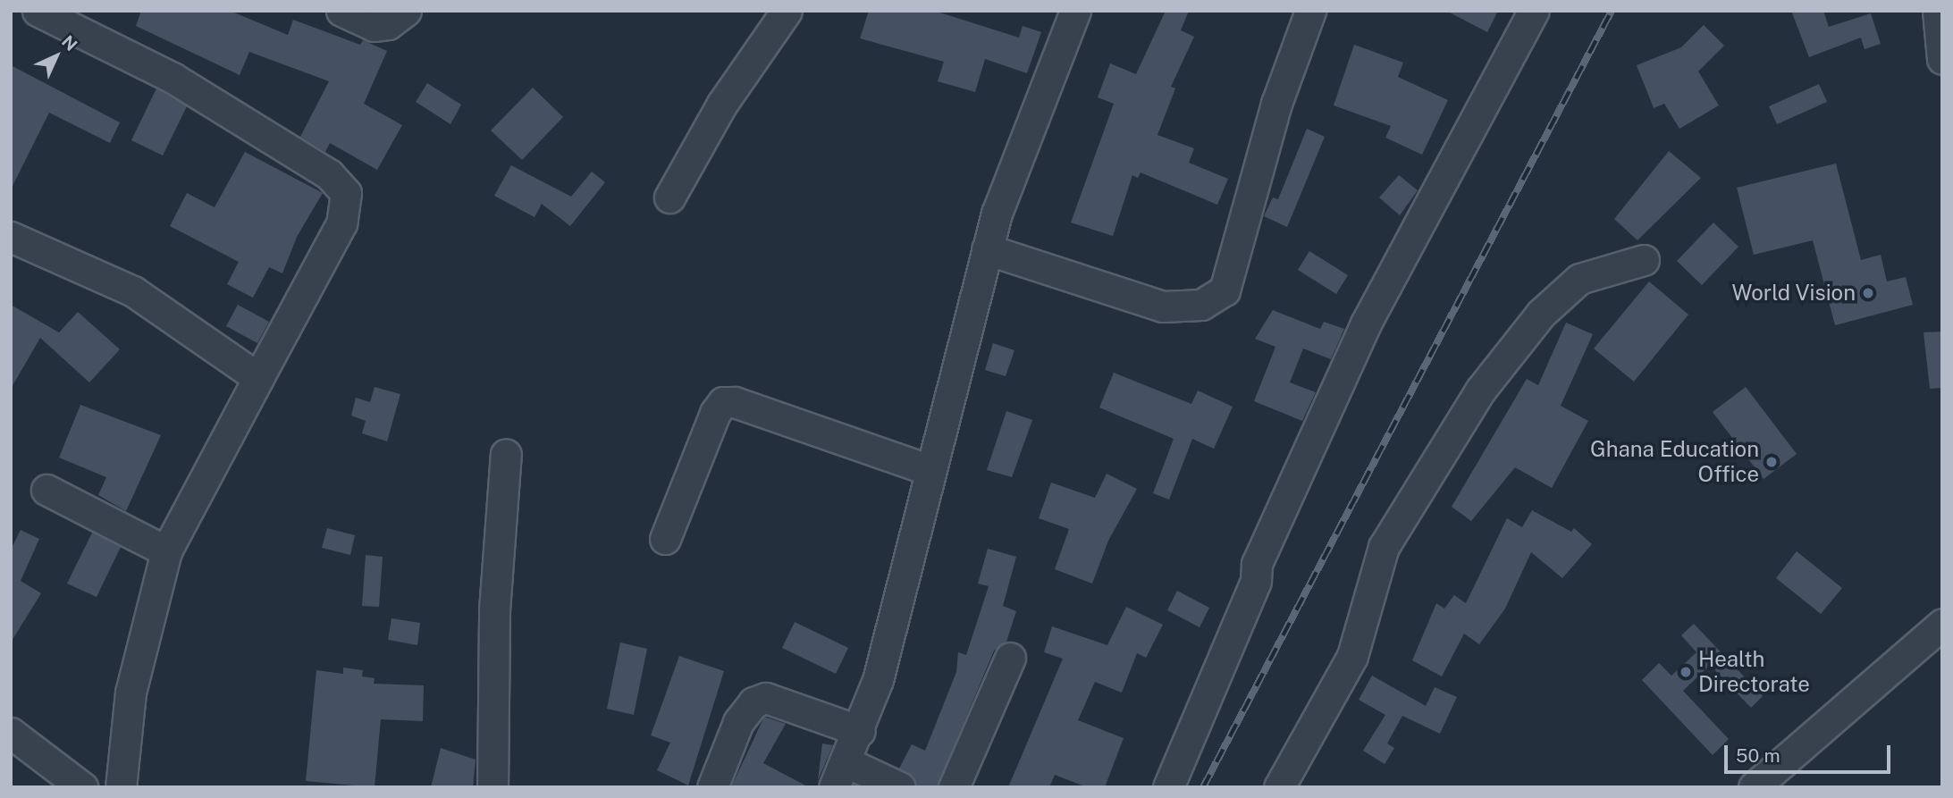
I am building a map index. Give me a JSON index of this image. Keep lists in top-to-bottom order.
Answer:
{
  "places": ["World Vision", "Ghana Education Office", "Health Directorate"],
  "scale_bar": "50 m",
  "north": "top right"
}
